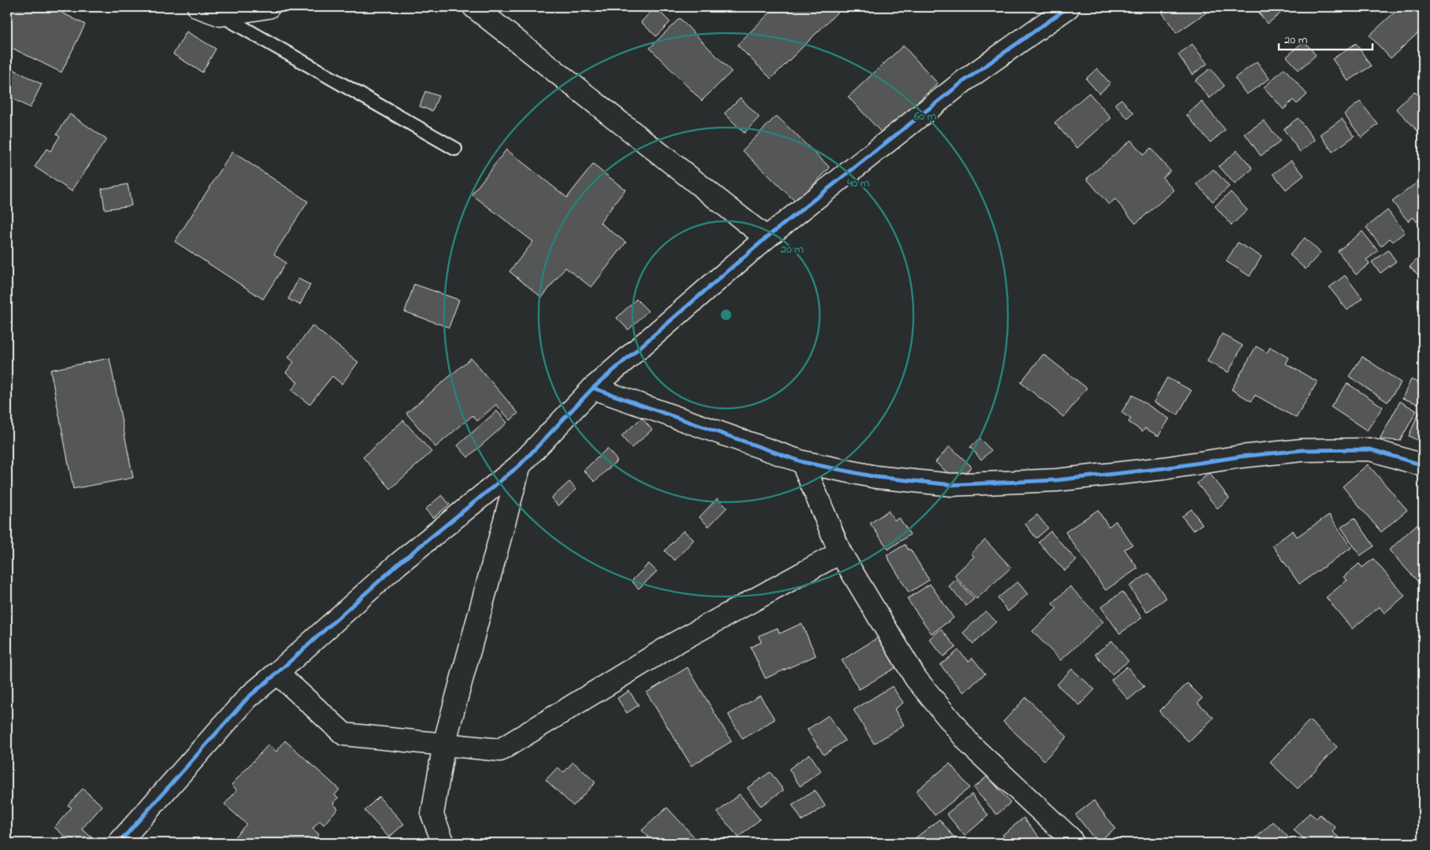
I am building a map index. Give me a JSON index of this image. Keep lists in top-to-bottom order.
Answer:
{
  "scale_bar": "20 m",
  "rings": ["60 m", "40 m", "20 m"]
}
